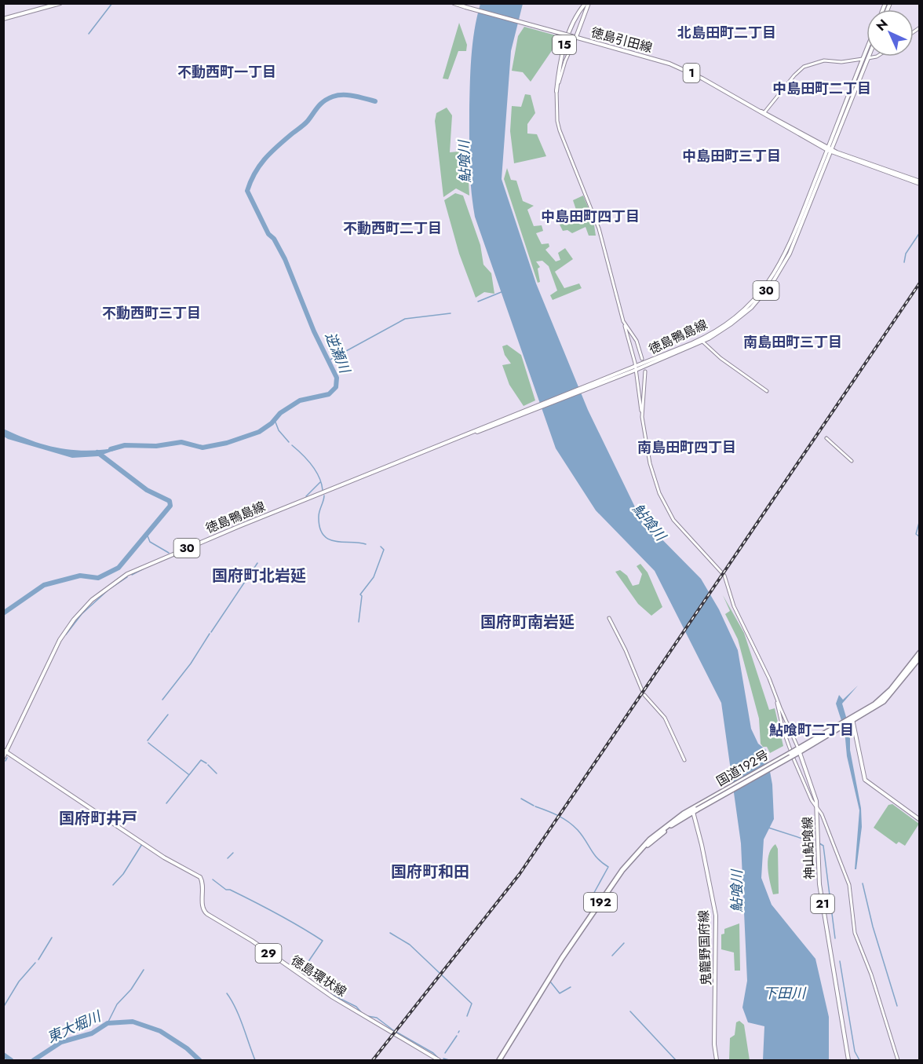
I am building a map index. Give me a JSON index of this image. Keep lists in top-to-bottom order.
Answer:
{
  "streets": {
    "highway": ["国道192号", "192"],
    "main road": [
      "徳島引田線",
      "15",
      "1",
      "30",
      "徳島鴨島線",
      "神山鮎喰線",
      "21",
      "鬼籠野国府線",
      "29",
      "徳島環状線"
    ]
  },
  "crossings": [
    ["徳島引田線", "15"],
    ["徳島引田線", "徳島鴨島線"],
    ["徳島鴨島線", "徳島環状線"],
    ["国道192号", "神山鮎喰線"],
    ["国道192号", "鬼籠野国府線"]
  ],
  "districts": [
    "北島田町二丁目",
    "不動西町一丁目",
    "中島田町二丁目",
    "中島田町三丁目",
    "中島田町四丁目",
    "不動西町二丁目",
    "不動西町三丁目",
    "南島田町三丁目",
    "南島田町四丁目",
    "国府町北岩延",
    "国府町南岩延",
    "鮎喰町二丁目",
    "国府町井戸",
    "国府町和田"
  ],
  "water": [
    "鮎喰川",
    "逆瀬川",
    "下田川",
    "東大堀川"
  ],
  "north": "top left"
}
